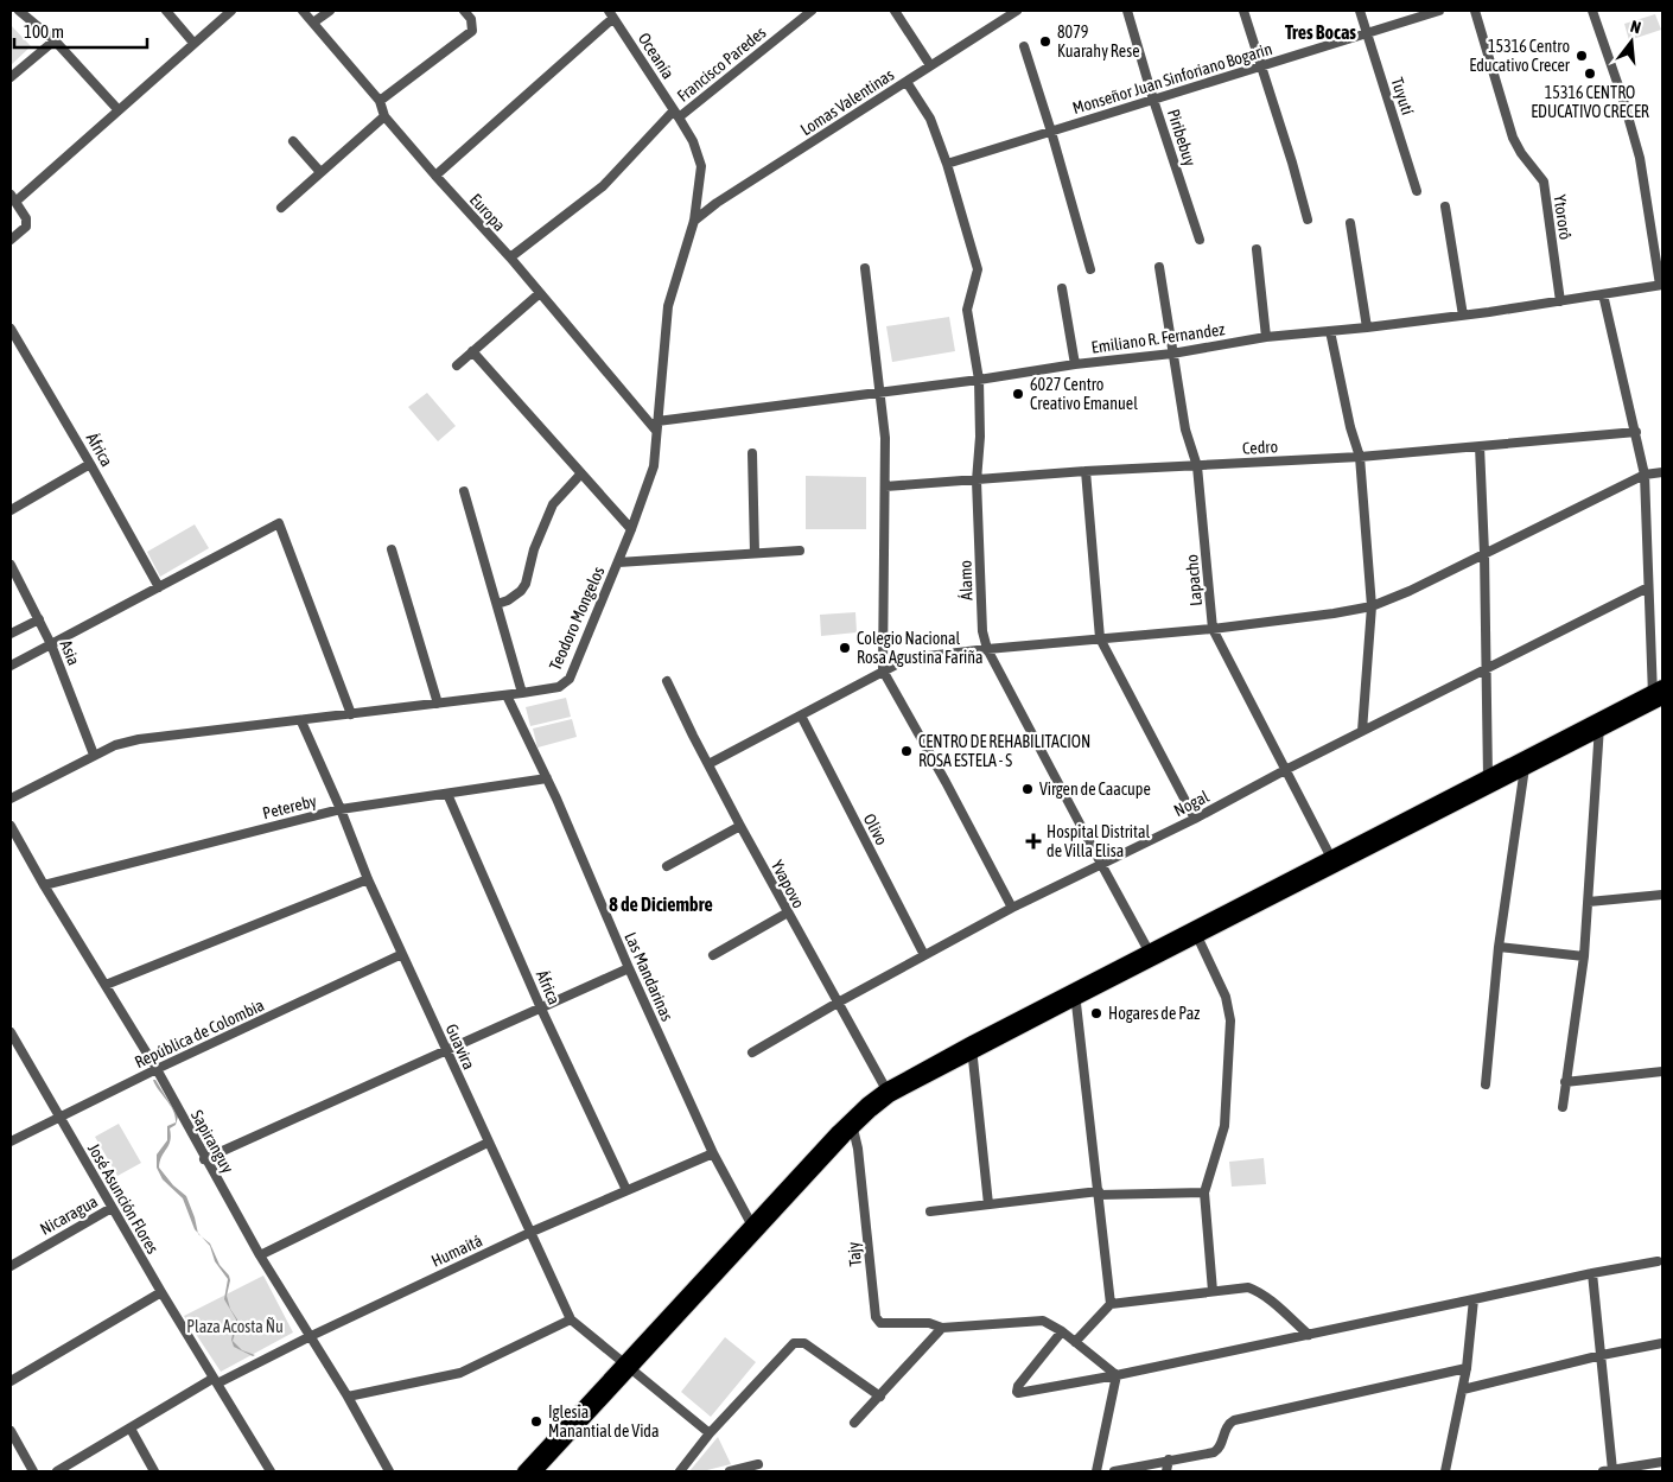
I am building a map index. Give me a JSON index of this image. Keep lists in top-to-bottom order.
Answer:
{
  "streets": {
    "street": [
      "Oceanía",
      "Francisco Paredes",
      "Monseñor Juan Sinforiano Bogarin",
      "Tuyutí",
      "Lomas Valentinas",
      "Piribebuy",
      "Europa",
      "Ytororô",
      "Emiliano R. Fernandez",
      "Cedro",
      "África",
      "Álamo",
      "Lapacho",
      "Teodoro Mongelos",
      "Asia",
      "Nogal",
      "Petereby",
      "Olivo",
      "Yvapovo",
      "Las Mandarinas",
      "República de Colombia",
      "Guavira",
      "Sapiranguy",
      "José Asunción Flores",
      "Nicaragua",
      "Humaitá",
      "Tajy"
    ]
  },
  "crossings": [
    ["Oceanía", "Francisco Paredes"],
    ["Oceanía", "Teodoro Mongelos"],
    ["Francisco Paredes", "Europa"],
    ["Francisco Paredes", "Teodoro Mongelos"],
    ["Monseñor Juan Sinforiano Bogarin", "Tuyutí"],
    ["Monseñor Juan Sinforiano Bogarin", "Piribebuy"],
    ["Monseñor Juan Sinforiano Bogarin", "Álamo"],
    ["Lomas Valentinas", "Álamo"],
    ["Lomas Valentinas", "Teodoro Mongelos"],
    ["Europa", "Emiliano R. Fernandez"],
    ["Europa", "Teodoro Mongelos"],
    ["Ytororô", "Emiliano R. Fernandez"],
    ["Emiliano R. Fernandez", "Álamo"],
    ["Emiliano R. Fernandez", "Lapacho"],
    ["Emiliano R. Fernandez", "Teodoro Mongelos"],
    ["Cedro", "Álamo"],
    ["Cedro", "Lapacho"],
    ["África", "Petereby"],
    ["África", "Humaitá"],
    ["Álamo", "Nogal"],
    ["Lapacho", "Nogal"],
    ["Teodoro Mongelos", "Asia"],
    ["Teodoro Mongelos", "Las Mandarinas"],
    ["Teodoro Mongelos", "Guavira"],
    ["Nogal", "Olivo"],
    ["Nogal", "Yvapovo"],
    ["Petereby", "Las Mandarinas"],
    ["Petereby", "Guavira"],
    ["Petereby", "Sapiranguy"],
    ["Las Mandarinas", "Humaitá"],
    ["República de Colombia", "Guavira"],
    ["República de Colombia", "Sapiranguy"],
    ["República de Colombia", "José Asunción Flores"],
    ["Guavira", "Humaitá"],
    ["Sapiranguy", "Humaitá"],
    ["José Asunción Flores", "Nicaragua"],
    ["José Asunción Flores", "Humaitá"]
  ],
  "districts": ["Tres Bocas", "8 de Diciembre"],
  "parks": ["Plaza Acosta Ñu"],
  "places": {
    "other": [
      "8079 Kuarahy Rese",
      "15316 Centro Educativo Crecer",
      "15316 CENTRO EDUCATIVO CRECER",
      "6027 Centro Creativo Emanuel",
      "Colegio Nacional Rosa Agustina Fariña",
      "CENTRO DE REHABILITACION ROSA ESTELA - S",
      "Virgen de Caacupe",
      "Hogares de Paz",
      "Iglesia Manantial de Vida"
    ],
    "health": ["Hospital Distrital de Villa Elisa"]
  },
  "scale_bar": "100 m",
  "north": "top"
}
